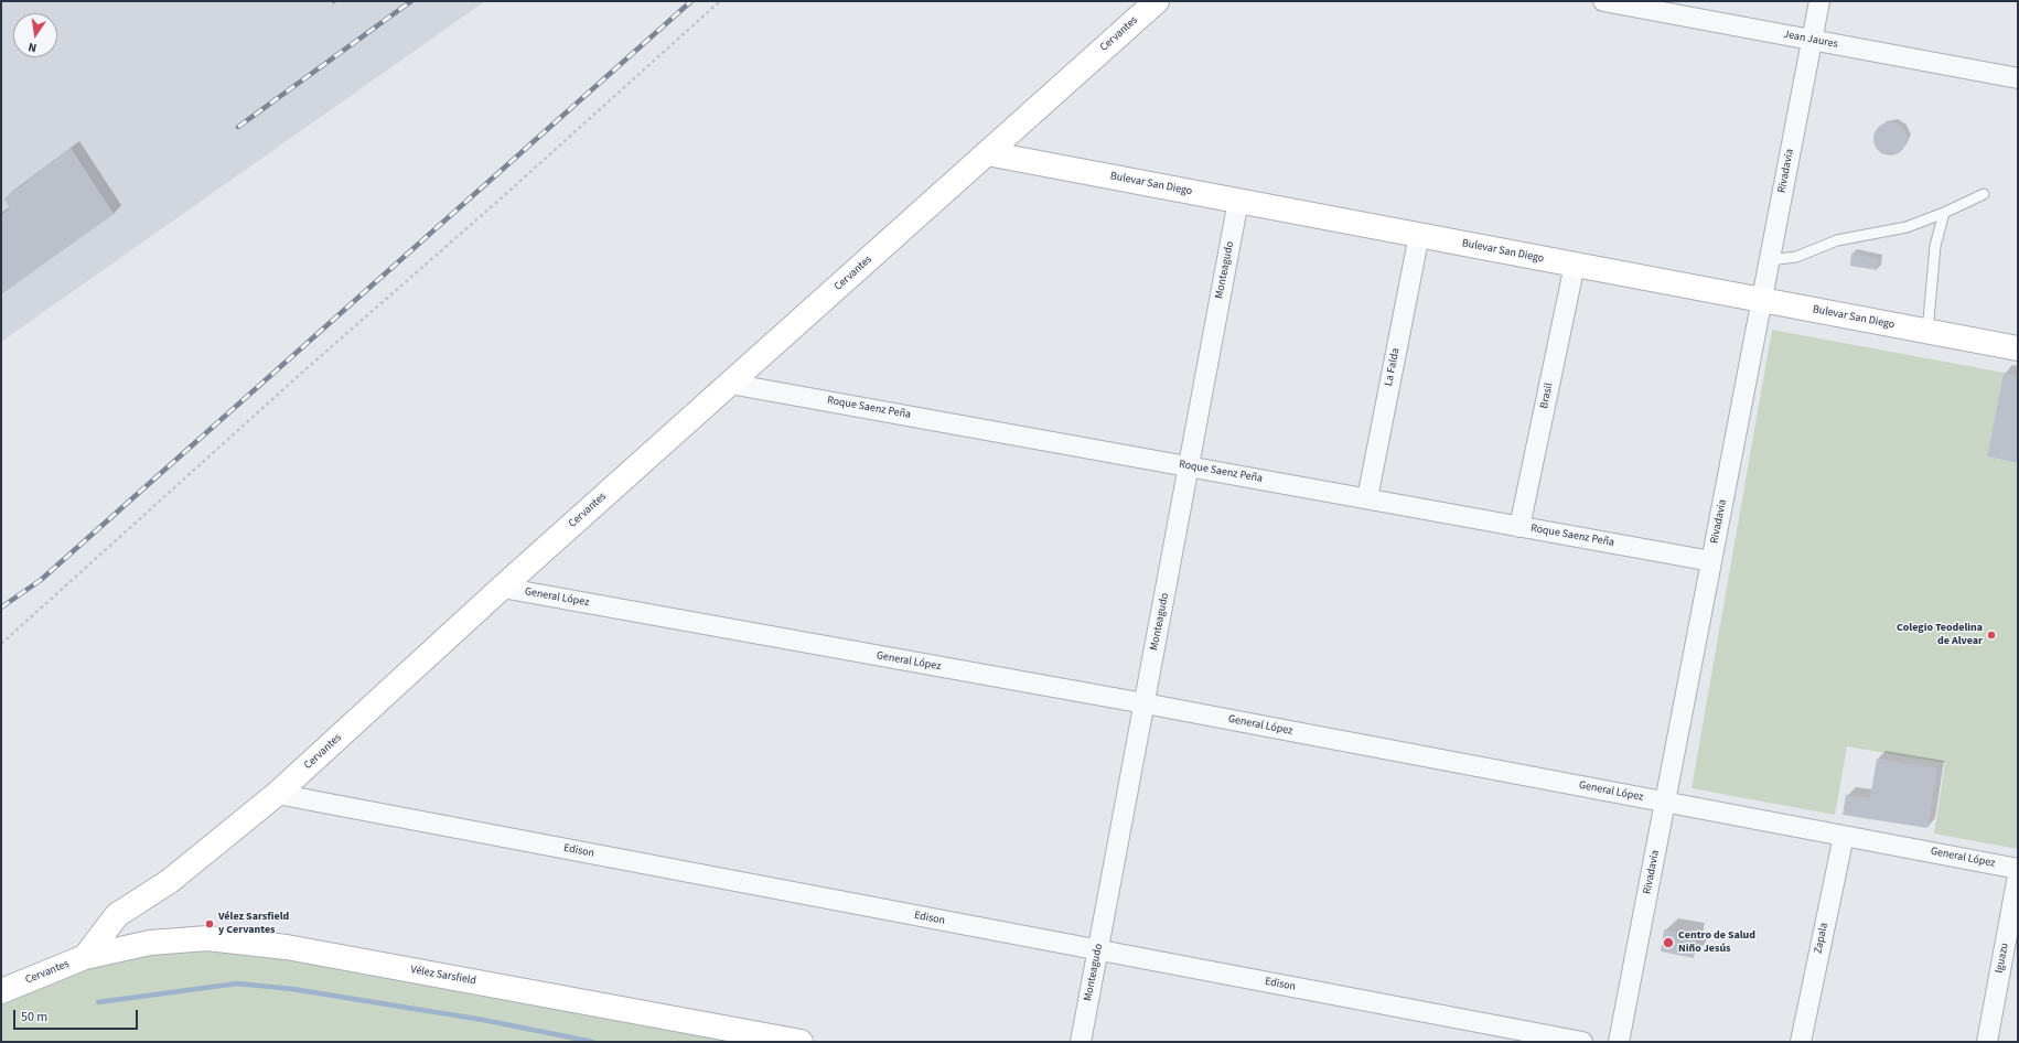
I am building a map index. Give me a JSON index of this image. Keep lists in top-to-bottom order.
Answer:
{
  "streets": {
    "street": [
      "Cervantes",
      "Jean Jaures",
      "Rivadavia",
      "Bulevar San Diego",
      "Monteagudo",
      "La Falda",
      "Brasil",
      "Roque Saenz Peña",
      "General López",
      "Edison",
      "Zapala",
      "Iguazu",
      "Vélez Sarsfield"
    ]
  },
  "crossings": [
    ["Cervantes", "Bulevar San Diego"],
    ["Cervantes", "Roque Saenz Peña"],
    ["Cervantes", "General López"],
    ["Cervantes", "Edison"],
    ["Cervantes", "Vélez Sarsfield"],
    ["Jean Jaures", "Rivadavia"],
    ["Rivadavia", "Bulevar San Diego"],
    ["Rivadavia", "Roque Saenz Peña"],
    ["Rivadavia", "General López"],
    ["Bulevar San Diego", "Monteagudo"],
    ["Bulevar San Diego", "La Falda"],
    ["Bulevar San Diego", "Brasil"],
    ["Monteagudo", "Roque Saenz Peña"],
    ["Monteagudo", "General López"],
    ["Monteagudo", "Edison"],
    ["La Falda", "Roque Saenz Peña"],
    ["Brasil", "Roque Saenz Peña"],
    ["General López", "Zapala"]
  ],
  "places": ["Colegio Teodelina de Alvear", "Vélez Sarsfield y Cervantes", "Centro de Salud Niño Jesús"],
  "scale_bar": "50 m",
  "north": "bottom"
}
